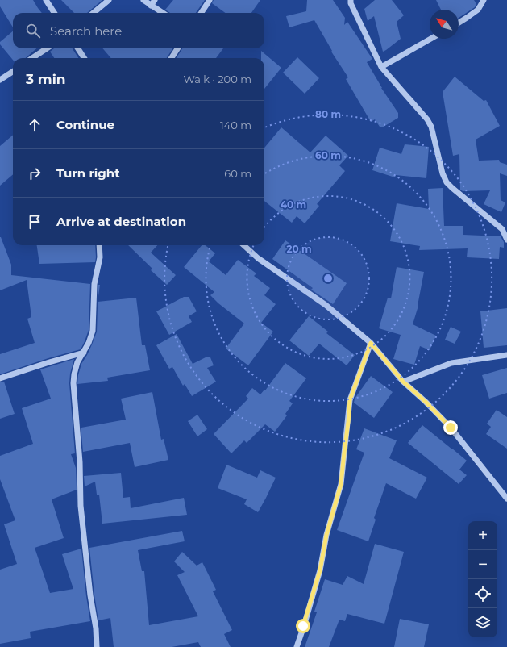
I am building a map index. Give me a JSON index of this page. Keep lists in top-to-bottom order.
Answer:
{
  "north": "top left",
  "page": {
    "search": "Search here",
    "heading": ["3 min", "Walk · 200 m"],
    "list": [
      ["Continue", "140 m"],
      ["Turn right", "60 m"],
      "Arrive at destination"
    ],
    "map_buttons": ["+", "−"]
  },
  "rings": [
    "80 m",
    "60 m",
    "40 m",
    "20 m"
  ]
}
